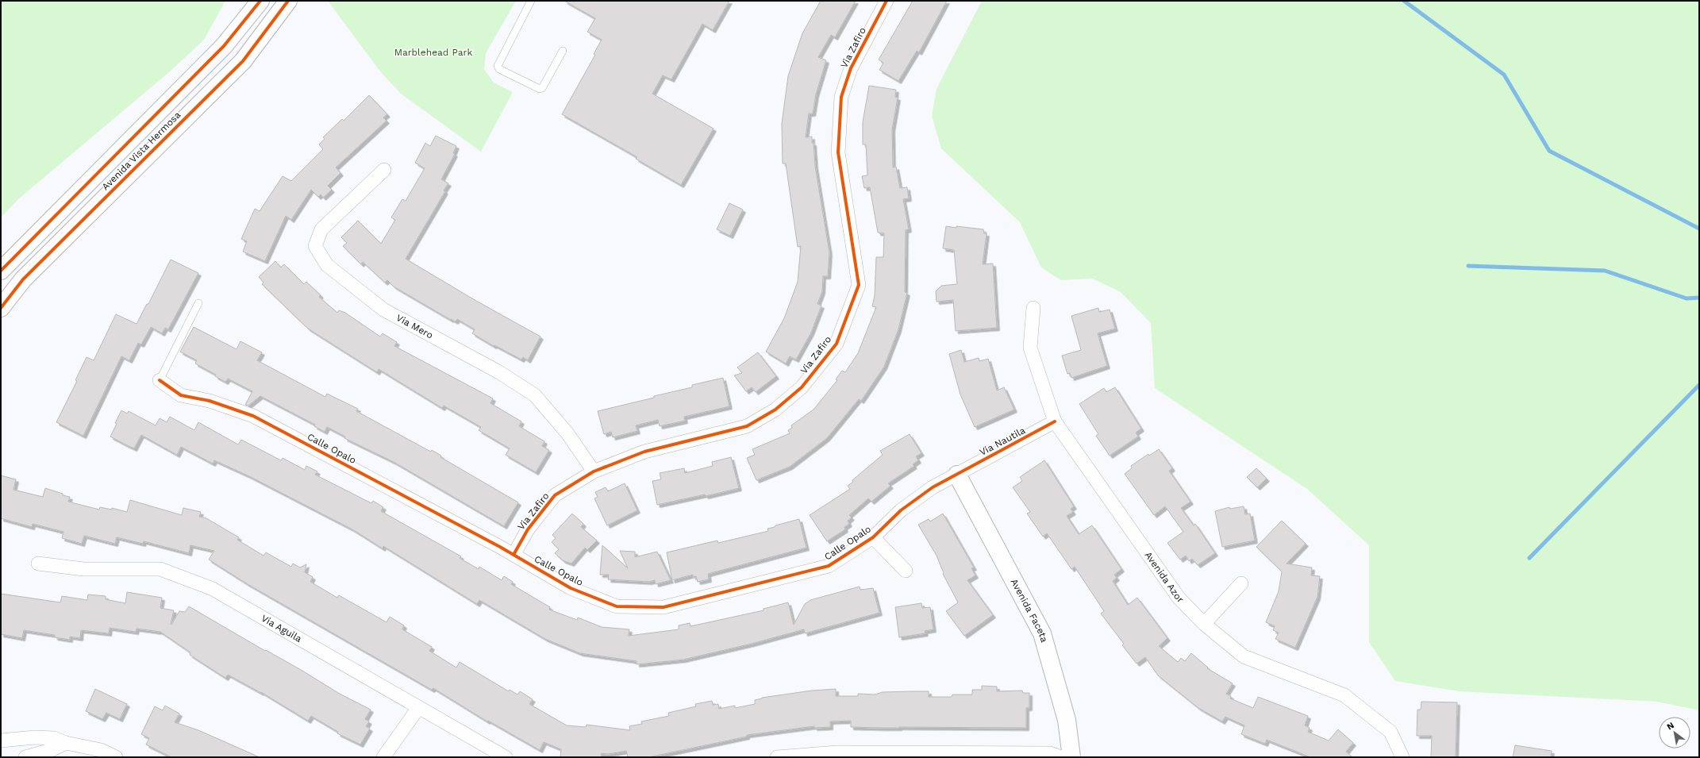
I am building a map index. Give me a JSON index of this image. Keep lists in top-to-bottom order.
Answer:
{
  "streets": {
    "main road": ["Avenida Vista Hermosa", "Avenida Faceta"],
    "street": [
      "Via Zafiro",
      "Via Mero",
      "Via Nautila",
      "Calle Opalo",
      "Avenida Azor",
      "Via Aguila"
    ]
  },
  "crossings": [
    ["Via Zafiro", "Via Mero"],
    ["Via Zafiro", "Calle Opalo"],
    ["Via Nautila", "Calle Opalo"],
    ["Via Nautila", "Avenida Azor"],
    ["Via Nautila", "Avenida Faceta"],
    ["Calle Opalo", "Avenida Faceta"]
  ],
  "parks": ["Marblehead Park"],
  "north": "top left"
}
